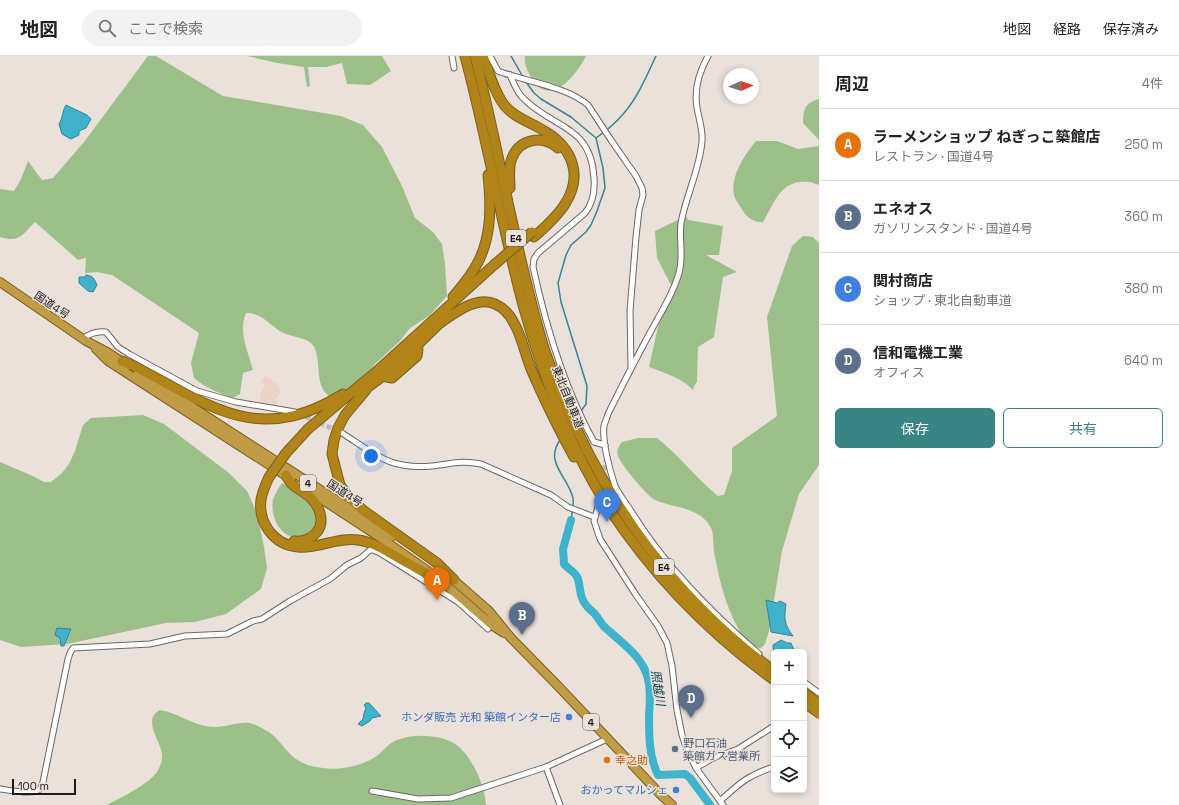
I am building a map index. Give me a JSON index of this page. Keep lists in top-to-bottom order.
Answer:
{
  "streets": {
    "highway": [
      "E4",
      "国道4号",
      "東北自動車道",
      "4"
    ]
  },
  "crossings": [
    ["E4", "東北自動車道"]
  ],
  "water": ["照越川"],
  "places": [
    "ホンダ販売 光和 築館インター店",
    "野口石油 築館ガス営業所",
    "幸之助",
    "おかってマルシェ"
  ],
  "scale_bar": "100 m",
  "north": "right",
  "page": {
    "header": "地図",
    "search": "ここで検索",
    "nav": ["地図", "経路", "保存済み"],
    "heading": ["周辺", "4件"],
    "list": [
      {
        "mark": "A",
        "name": "ラーメンショップ ねぎっこ築館店",
        "note": "レストラン · 国道4号",
        "value": "250 m"
      },
      {
        "mark": "B",
        "name": "エネオス",
        "note": "ガソリンスタンド · 国道4号",
        "value": "360 m"
      },
      {
        "mark": "C",
        "name": "関村商店",
        "note": "ショップ · 東北自動車道",
        "value": "380 m"
      },
      {
        "mark": "D",
        "name": "信和電機工業",
        "note": "オフィス",
        "value": "640 m"
      }
    ],
    "buttons": ["保存", "共有"],
    "pins": [
      "C",
      "A",
      "B",
      "D"
    ],
    "map_buttons": ["+", "−"],
    "scale": "100 m"
  }
}
